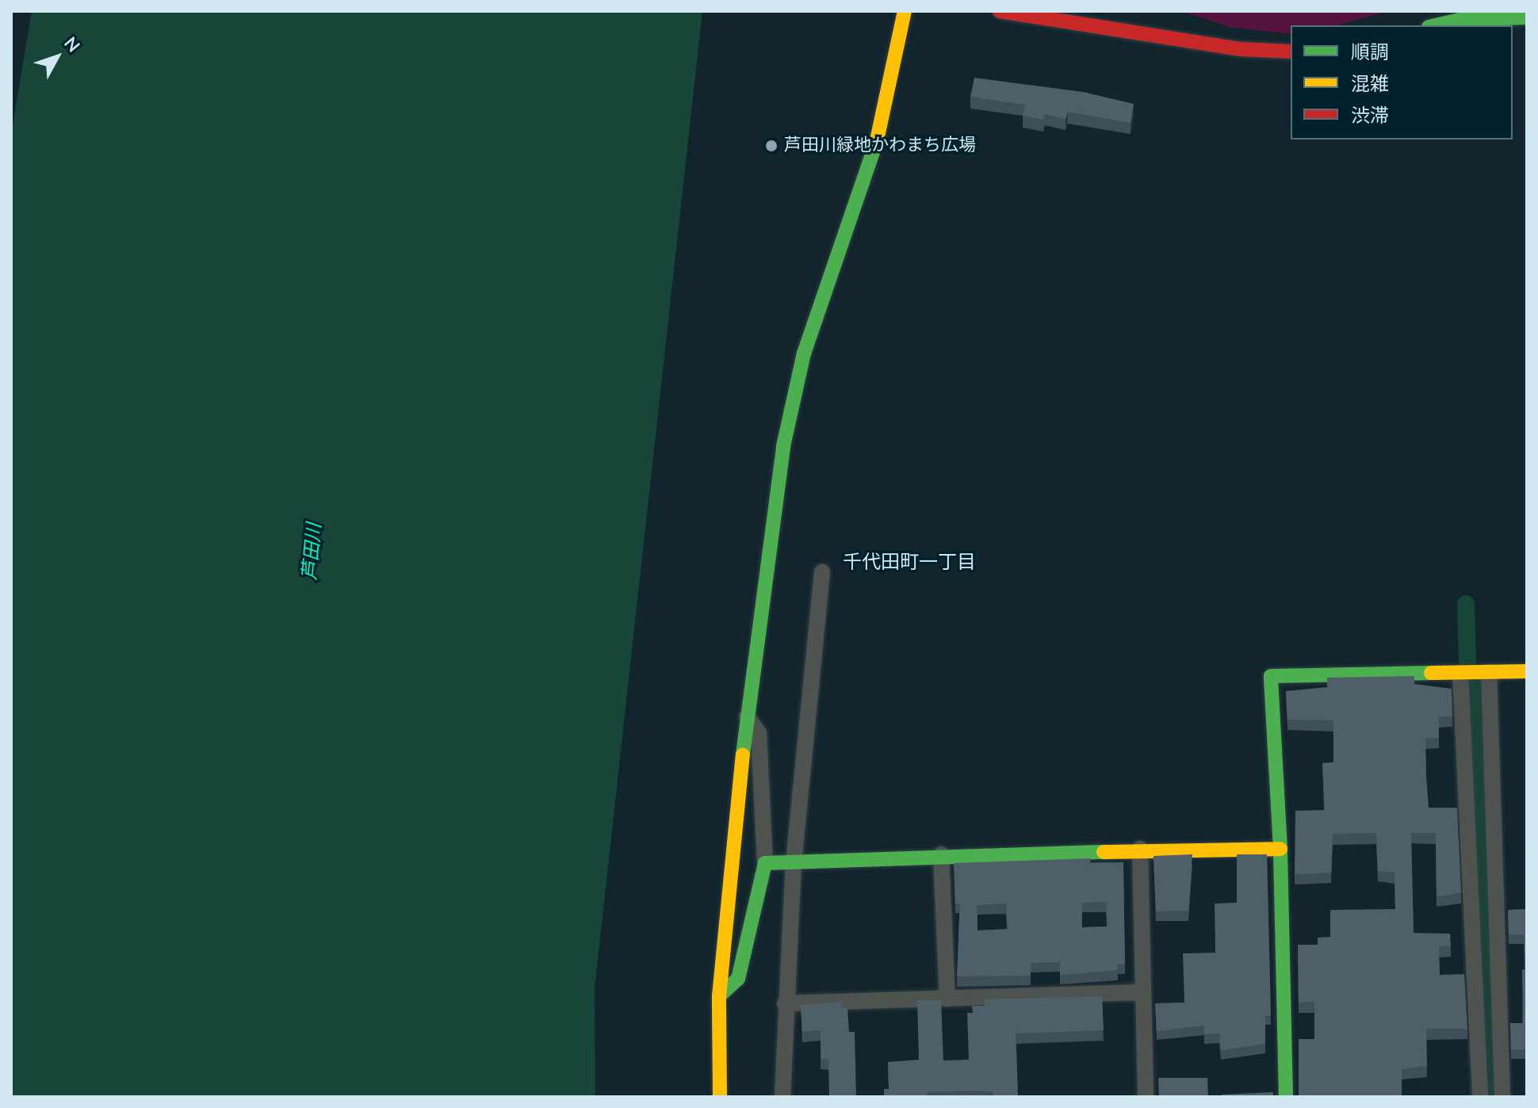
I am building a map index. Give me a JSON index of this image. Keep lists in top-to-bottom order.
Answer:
{
  "districts": ["千代田町一丁目"],
  "water": ["芦田川"],
  "places": ["芦田川緑地かわまち広場"],
  "legend": ["順調", "混雑", "渋滞"],
  "north": "top right"
}
